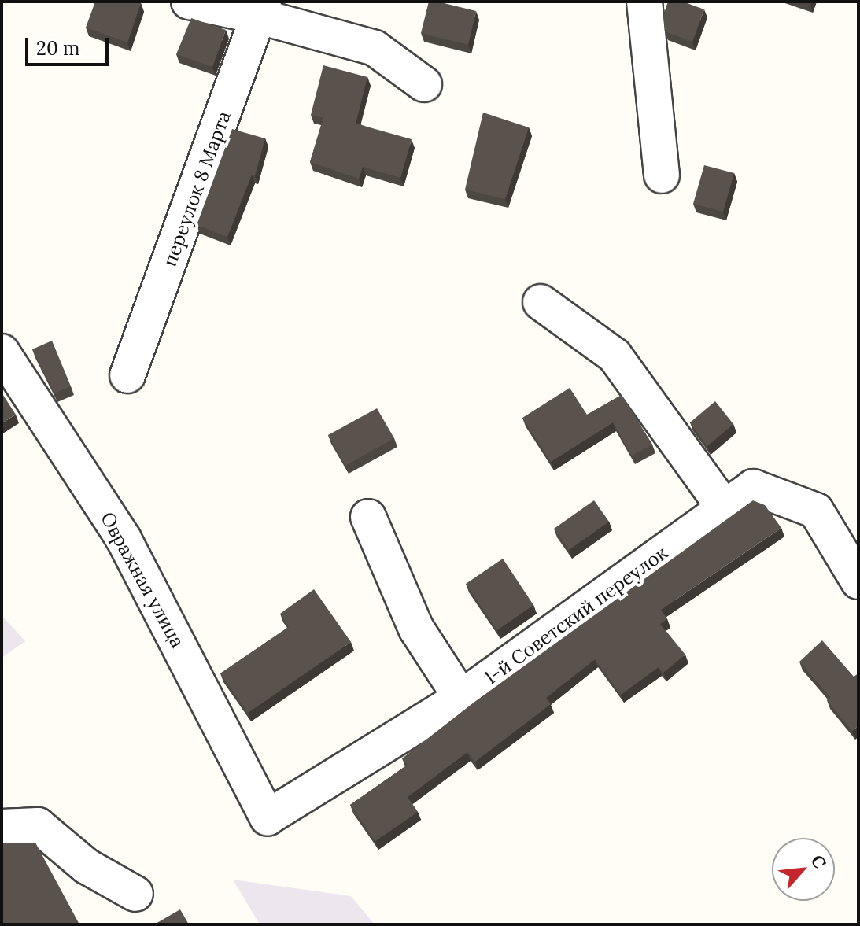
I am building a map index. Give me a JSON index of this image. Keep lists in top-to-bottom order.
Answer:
{
  "streets": {
    "street": ["переулок 8 Марта", "Овражная улица", "1-й Советский переулок"]
  },
  "crossings": [
    ["Овражная улица", "1-й Советский переулок"]
  ],
  "scale_bar": "20 m",
  "north": "top right"
}
